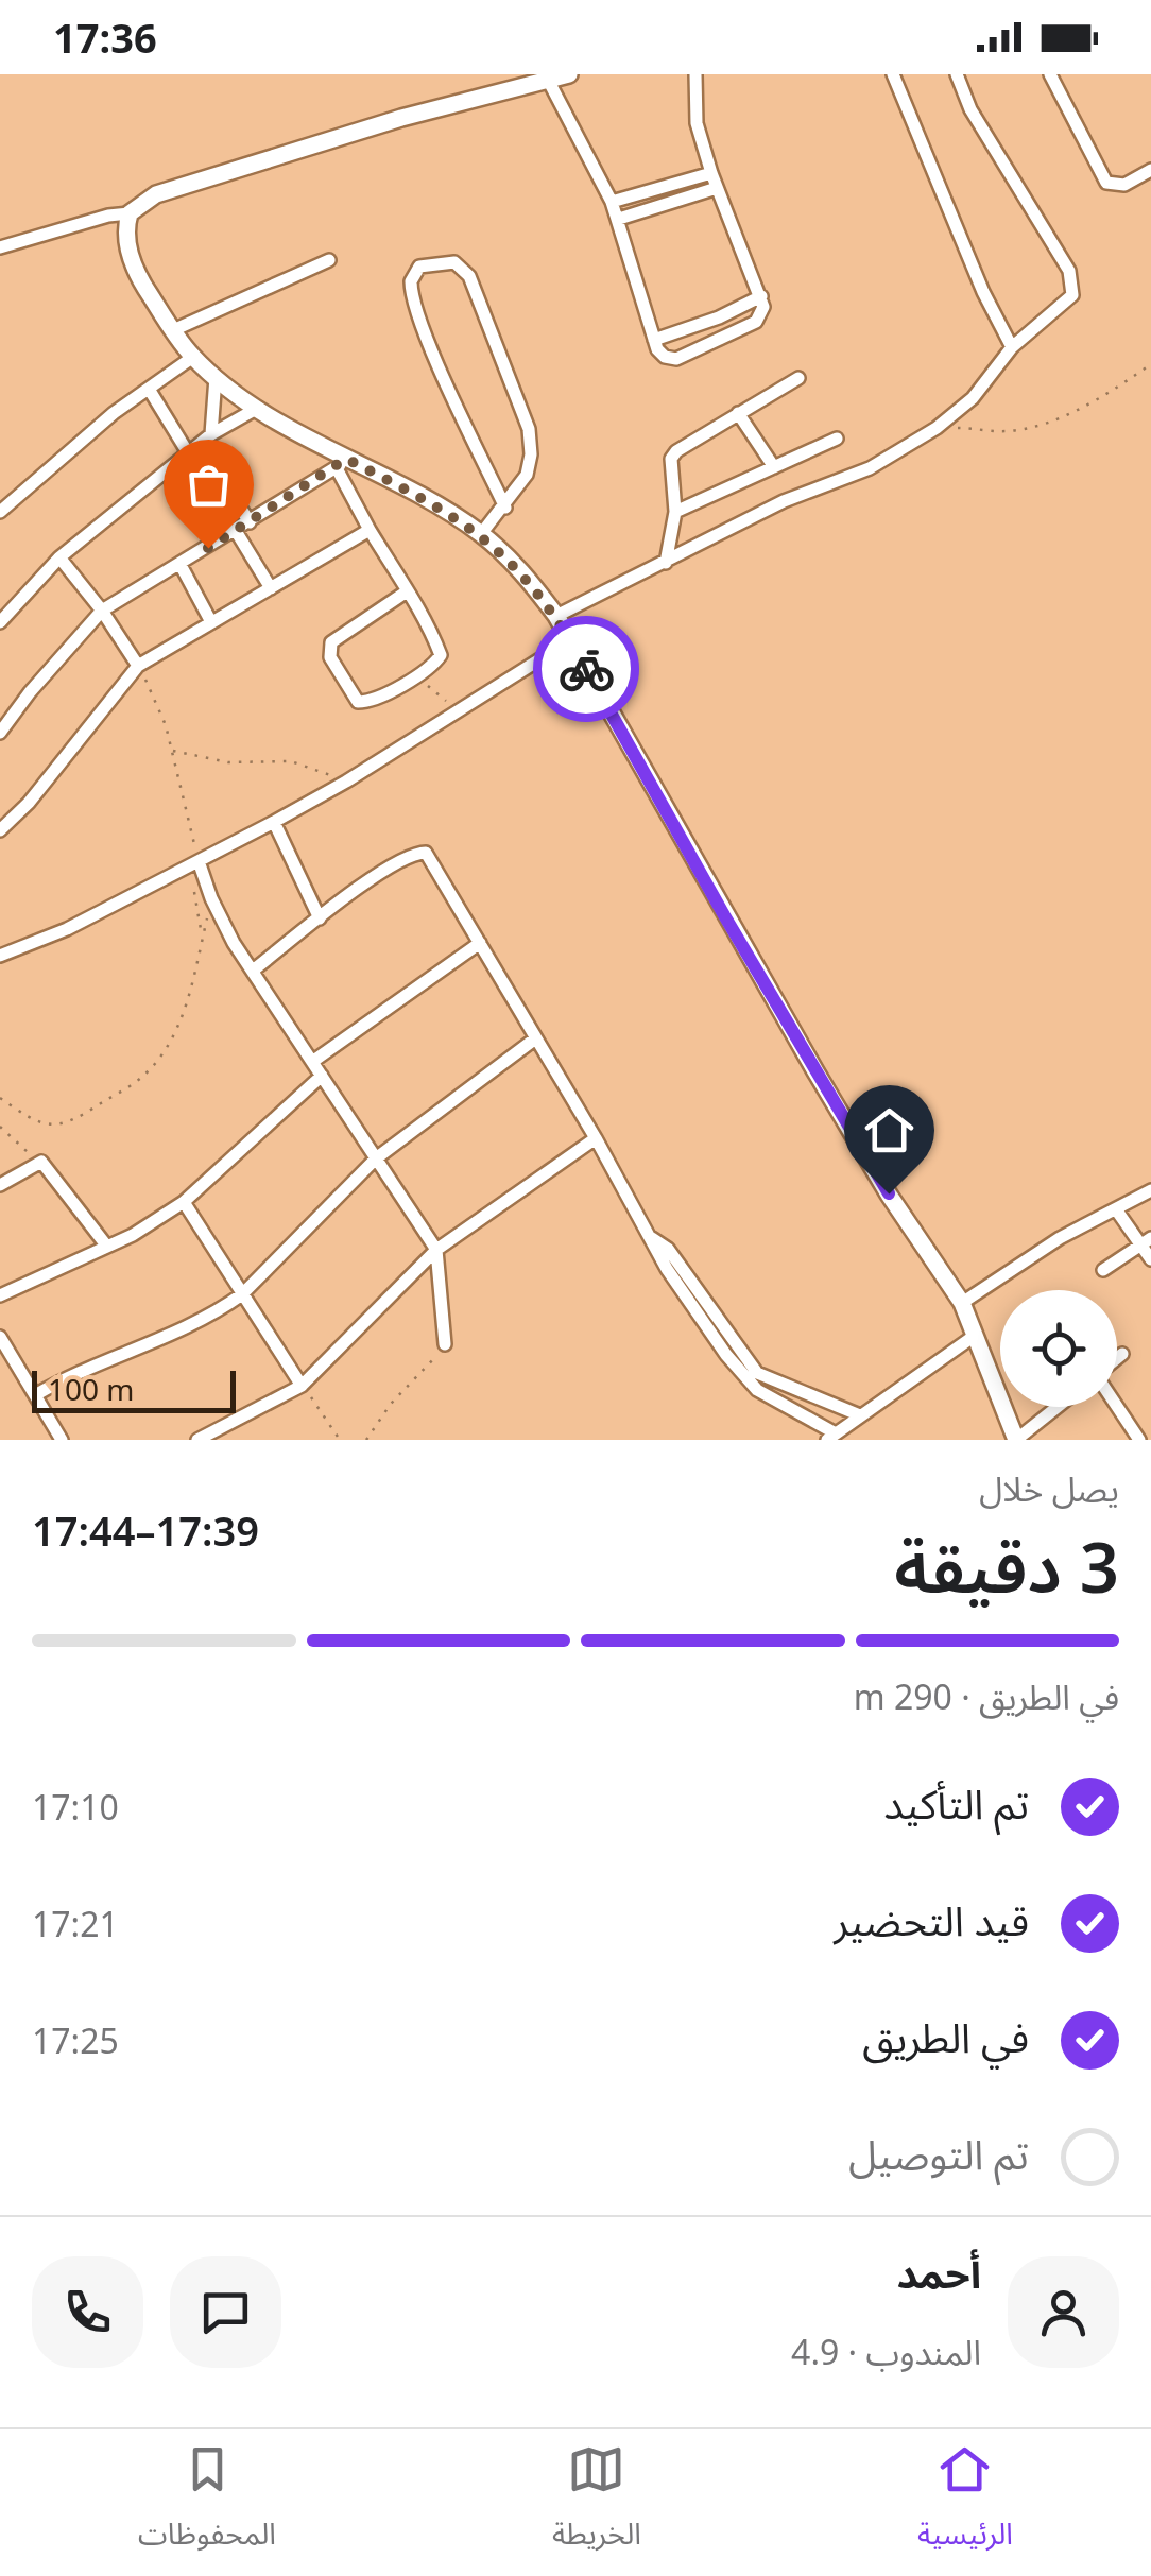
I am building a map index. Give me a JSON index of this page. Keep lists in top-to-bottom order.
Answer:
{
  "scale_bar": "100 m",
  "page": {
    "status": "17:36",
    "scale": "100 m",
    "heading": ["3 دقيقة", "يصل خلال", "17:39–17:44"],
    "panel": ["أحمد", "المندوب · 4.9"],
    "bar": "في الطريق · 290 m",
    "list": [
      ["تم التأكيد", "17:10"],
      ["قيد التحضير", "17:21"],
      ["في الطريق", "17:25"],
      "تم التوصيل"
    ],
    "tabs": ["الرئيسية", "الخريطة", "المحفوظات"]
  }
}
